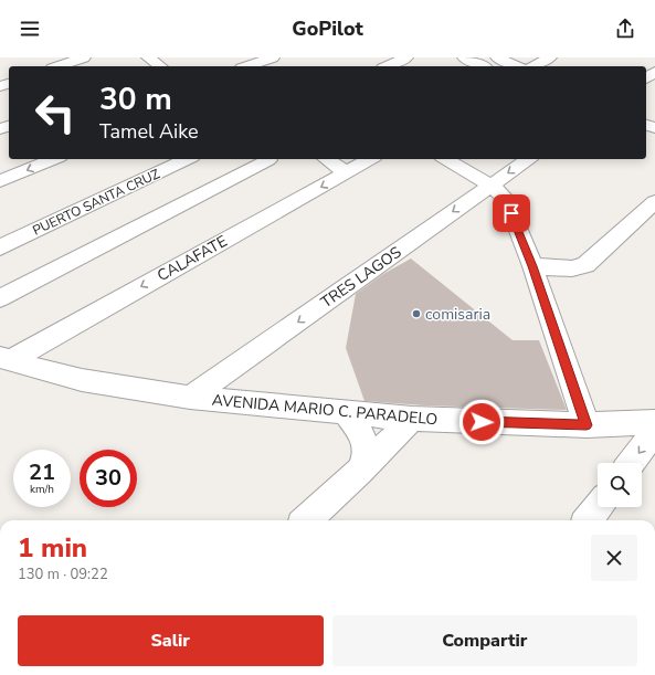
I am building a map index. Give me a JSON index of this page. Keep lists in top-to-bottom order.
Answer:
{
  "streets": {
    "street": [
      "PUERTO SANTA CRUZ",
      "CALAFATE",
      "TRES LAGOS",
      "AVENIDA MARIO C. PARADELO"
    ]
  },
  "crossings": [
    ["CALAFATE", "AVENIDA MARIO C. PARADELO"],
    ["TRES LAGOS", "AVENIDA MARIO C. PARADELO"]
  ],
  "places": ["comisaria"],
  "page": {
    "header": "GoPilot",
    "turn": ["30 m", "Tamel Aike"],
    "speed": "21 km/h",
    "limit": "30",
    "heading": ["1 min", "130 m · 09:22"],
    "buttons": ["Salir", "Compartir"]
  }
}
